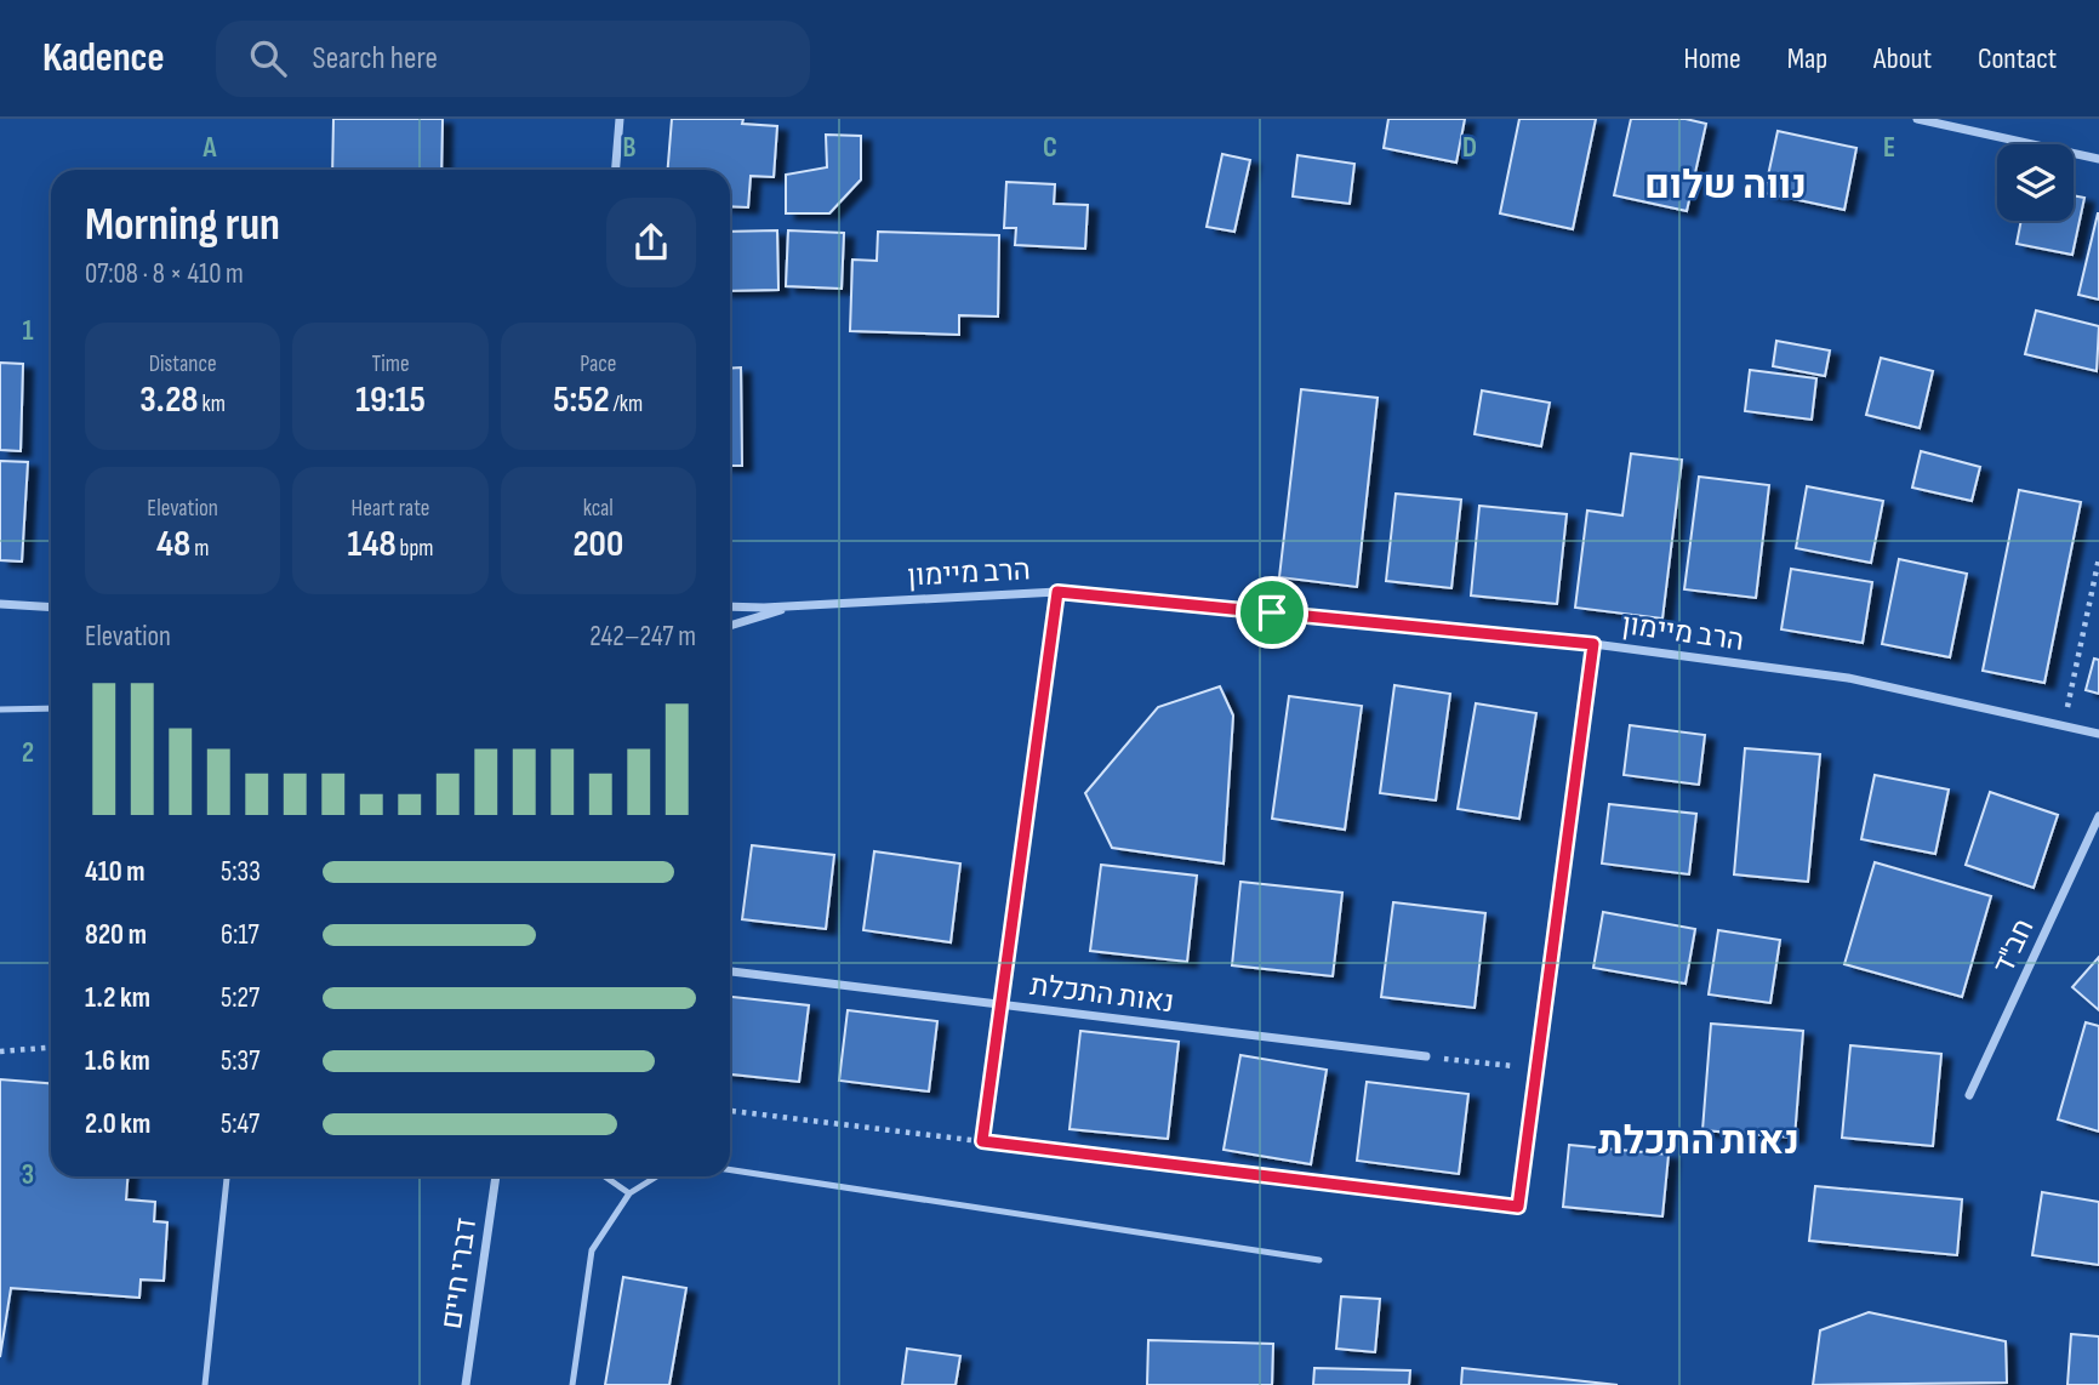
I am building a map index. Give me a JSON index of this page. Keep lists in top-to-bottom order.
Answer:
{
  "streets": {
    "street": [
      "הרב מיימון",
      "חב\"ד",
      "נאות התכלת",
      "דברי חיים"
    ]
  },
  "districts": ["נווה שלום", "נאות התכלת"],
  "page": {
    "header": "Kadence",
    "search": "Search here",
    "nav": [
      "Home",
      "Map",
      "About",
      "Contact"
    ],
    "heading": ["Morning run", "07:08 · 8 × 410 m"],
    "stats": [
      ["Distance", "3.28 km"],
      ["Time", "19:15"],
      ["Pace", "5:52 /km"],
      ["Elevation", "48 m"],
      ["Heart rate", "148 bpm"],
      ["kcal", "200"]
    ],
    "chart": ["Elevation", "242–247 m"],
    "list": [
      {
        "name": "410 m",
        "note": "5:33"
      },
      {
        "name": "820 m",
        "note": "6:17"
      },
      {
        "name": "1.2 km",
        "note": "5:27"
      },
      {
        "name": "1.6 km",
        "note": "5:37"
      },
      {
        "name": "2.0 km",
        "note": "5:47"
      }
    ]
  },
  "grid": {
    "columns": [
      "A",
      "B",
      "C",
      "D",
      "E"
    ],
    "rows": ["1", "2", "3"]
  }
}
